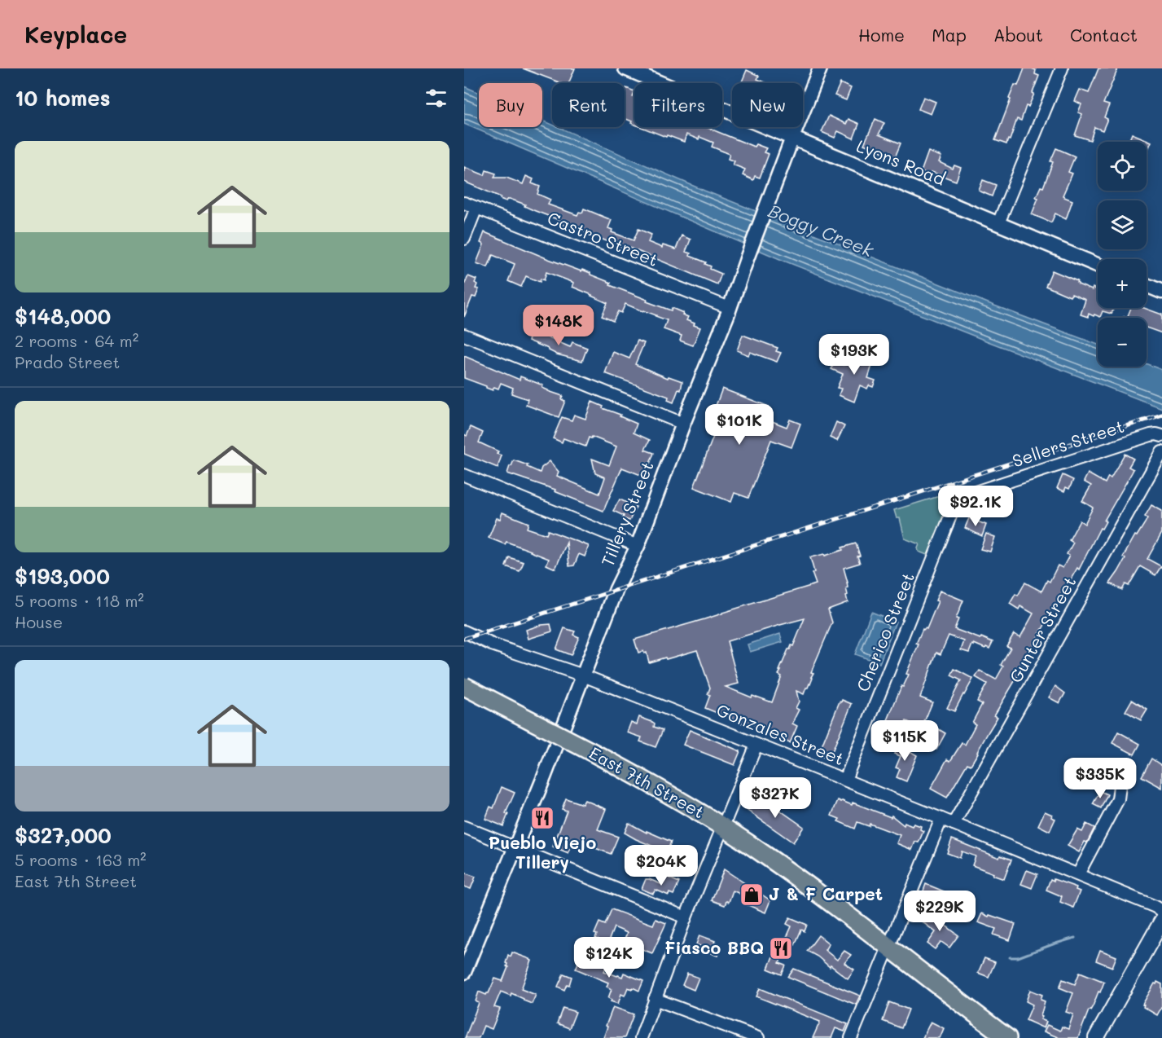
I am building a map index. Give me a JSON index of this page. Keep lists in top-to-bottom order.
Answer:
{
  "streets": {
    "main road": ["East 7th Street"],
    "street": [
      "Lyons Road",
      "Castro Street",
      "Sellers Street",
      "Tillery Street",
      "Gunter Street",
      "Cherico Street",
      "Gonzales Street"
    ]
  },
  "crossings": [
    ["Lyons Road", "Tillery Street"],
    ["Castro Street", "Tillery Street"],
    ["Sellers Street", "Cherico Street"],
    ["Tillery Street", "Gonzales Street"],
    ["Gunter Street", "Gonzales Street"],
    ["Cherico Street", "Gonzales Street"]
  ],
  "water": ["Boggy Creek"],
  "places": {
    "restaurant": ["Pueblo Viejo Tillery", "Fiasco BBQ"],
    "shop": ["J & F Carpet"]
  },
  "page": {
    "header": "Keyplace",
    "nav": [
      "Home",
      "Map",
      "About",
      "Contact"
    ],
    "heading": "10 homes",
    "chip": [
      "Buy",
      "Rent",
      "Filters",
      "New"
    ],
    "list": [
      {
        "name": "$148,000",
        "note": "2 rooms · 64 m² · Prado Street"
      },
      {
        "name": "$193,000",
        "note": "5 rooms · 118 m² · House"
      },
      {
        "name": "$327,000",
        "note": "5 rooms · 163 m² · East 7th Street"
      }
    ],
    "map_buttons": ["+", "−"],
    "price": [
      "$148K",
      "$193K",
      "$101K",
      "$92.1K",
      "$115K",
      "$335K",
      "$327K",
      "$204K",
      "$229K",
      "$124K"
    ]
  }
}
